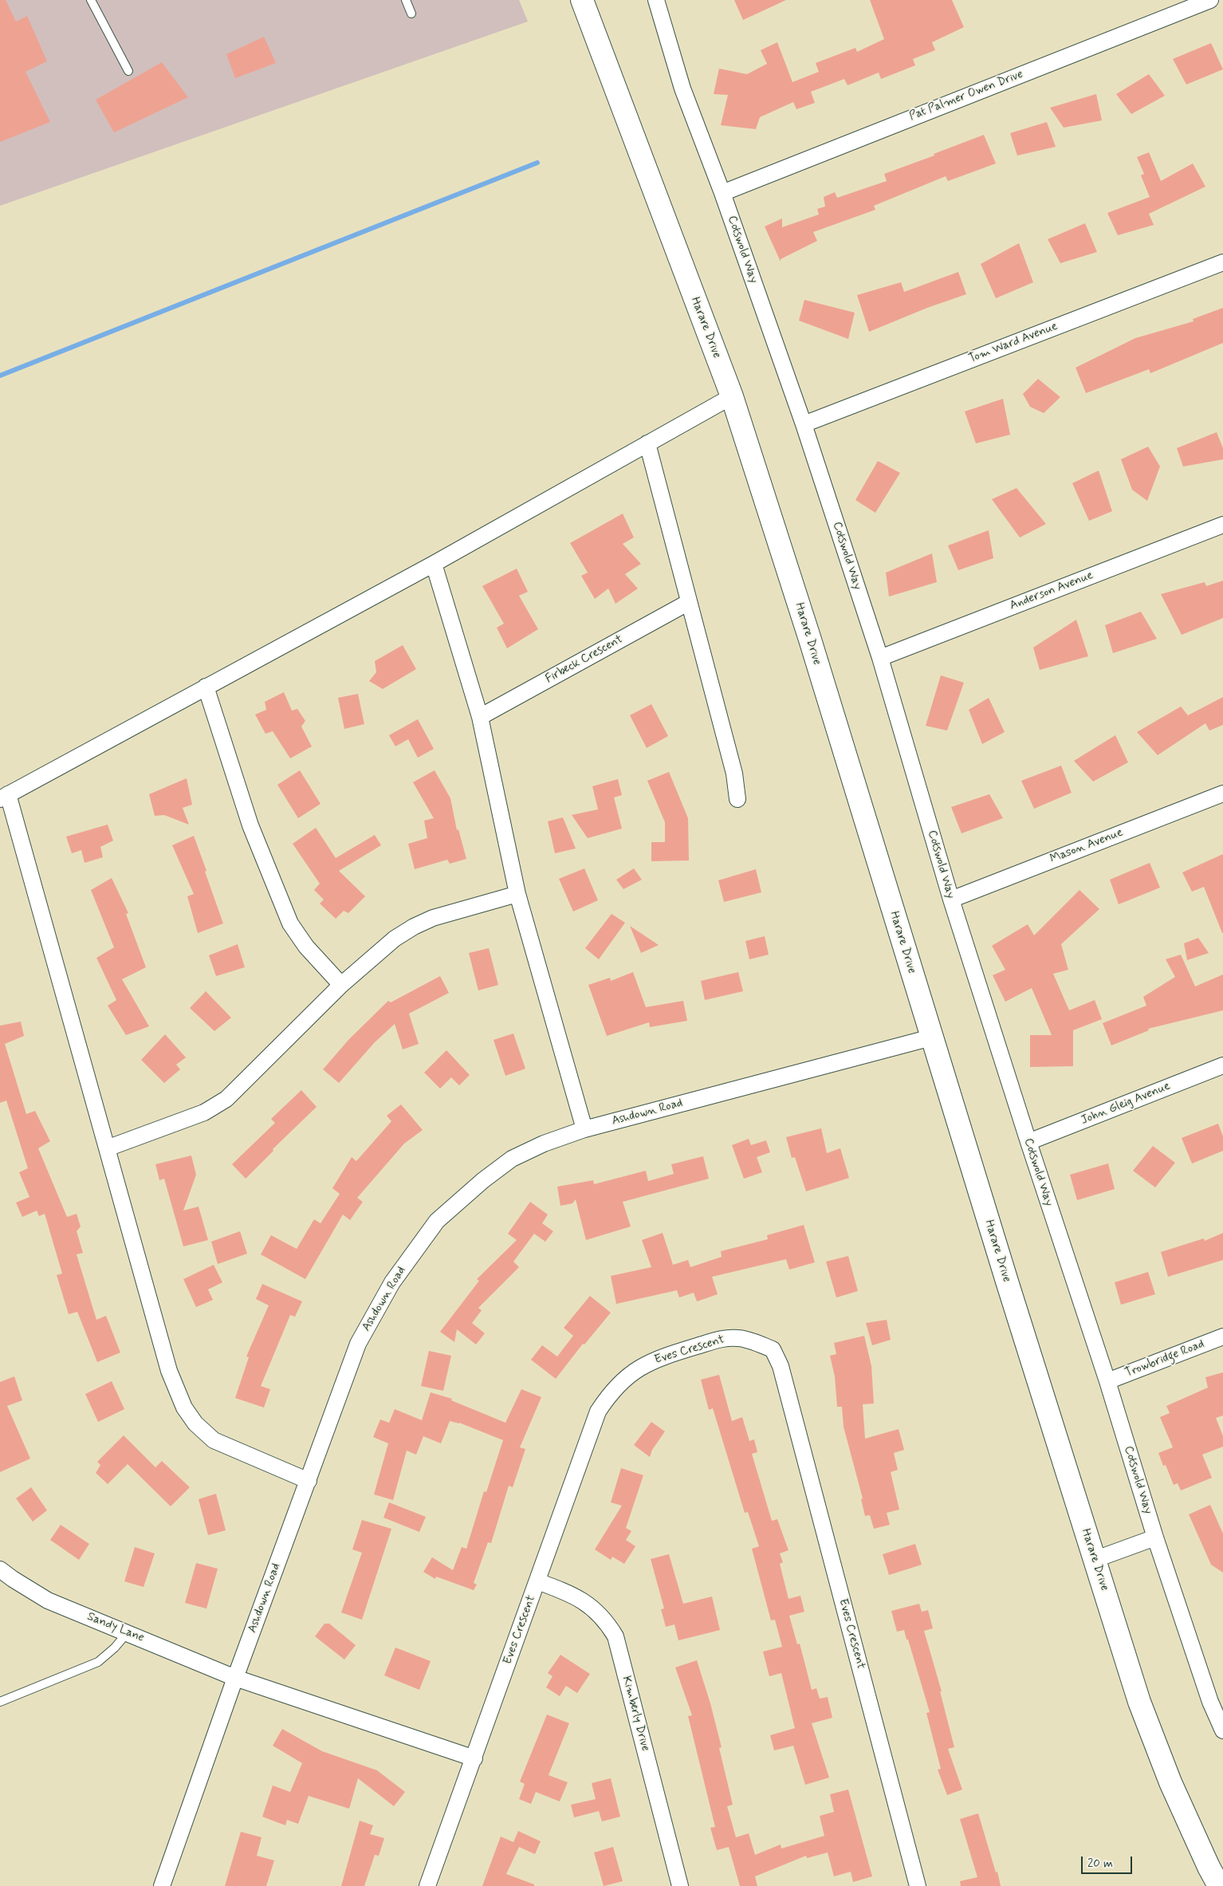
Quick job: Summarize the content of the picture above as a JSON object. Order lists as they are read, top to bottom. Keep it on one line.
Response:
{"streets":{"main road":["Harare Drive"],"street":["Pat Palmer Owen Drive","Cotswold Way","Tom Ward Avenue","Anderson Avenue","Firbeck Crescent","Mason Avenue","John Gleig Avenue","Ashdown Road","Eves Crescent","Trowbridge Road","Sandy Lane","Kimberly Drive"]},"crossings":[["Pat Palmer Owen Drive","Cotswold Way"],["Cotswold Way","Tom Ward Avenue"],["Cotswold Way","Anderson Avenue"],["Cotswold Way","Mason Avenue"],["Cotswold Way","John Gleig Avenue"],["Cotswold Way","Trowbridge Road"],["Harare Drive","Ashdown Road"],["Ashdown Road","Sandy Lane"],["Eves Crescent","Sandy Lane"],["Eves Crescent","Kimberly Drive"]],"scale_bar":"20 m"}
